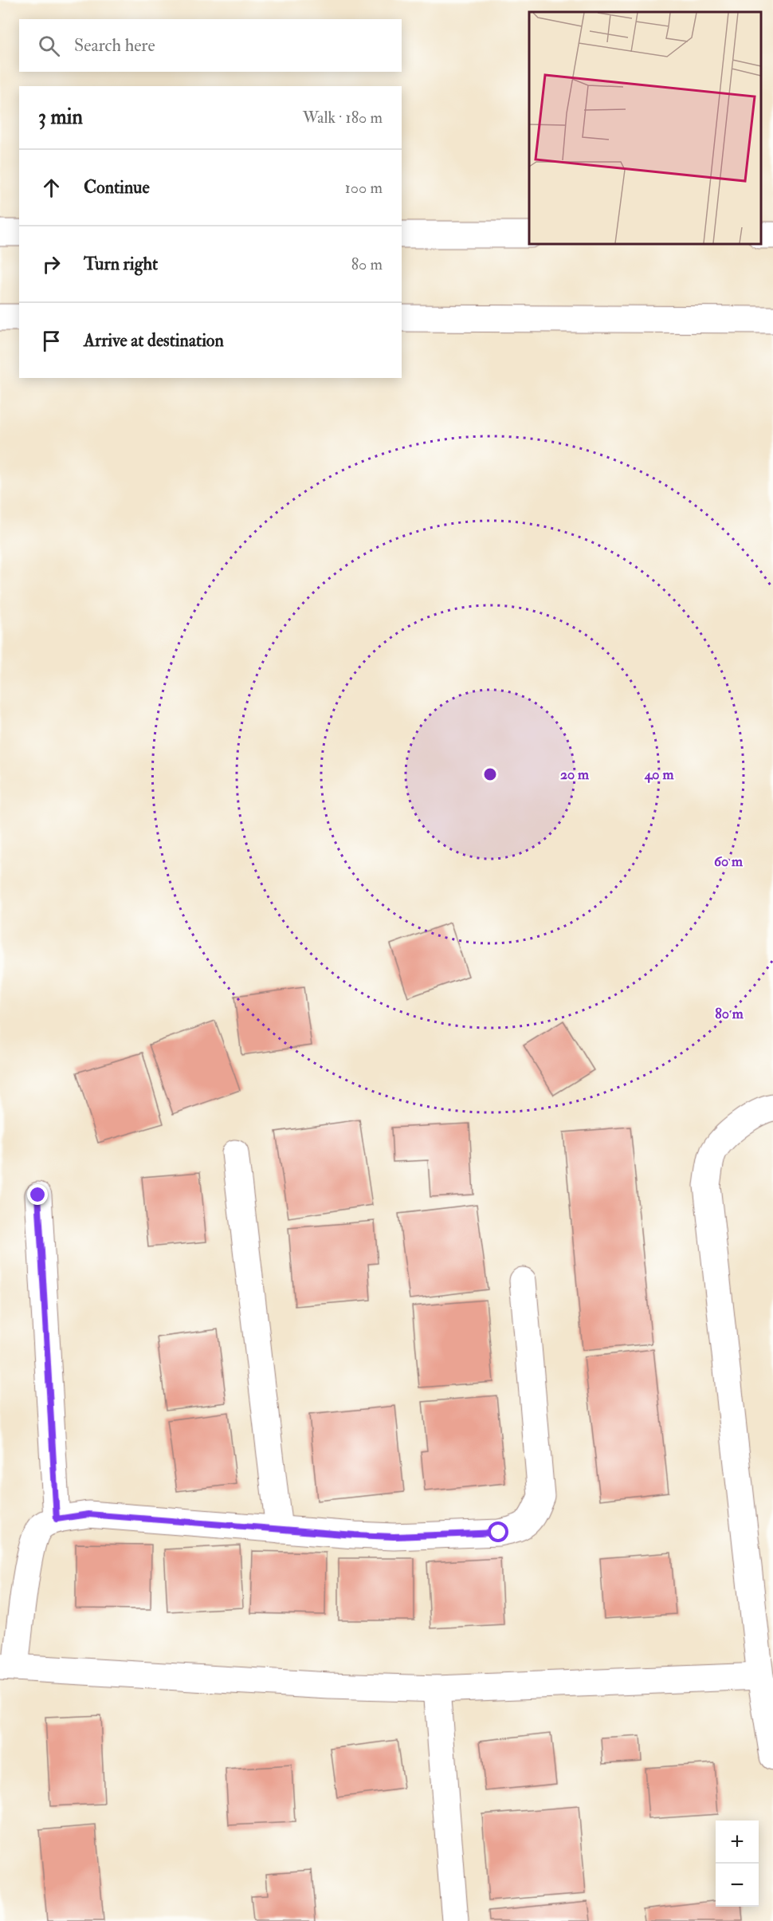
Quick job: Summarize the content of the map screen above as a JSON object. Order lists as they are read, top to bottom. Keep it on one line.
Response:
{"page":{"search":"Search here","heading":["3 min","Walk · 180 m"],"list":[["Continue","100 m"],["Turn right","80 m"],"Arrive at destination"],"map_buttons":["+","−"]},"rings":["20 m","40 m","60 m","80 m"]}
